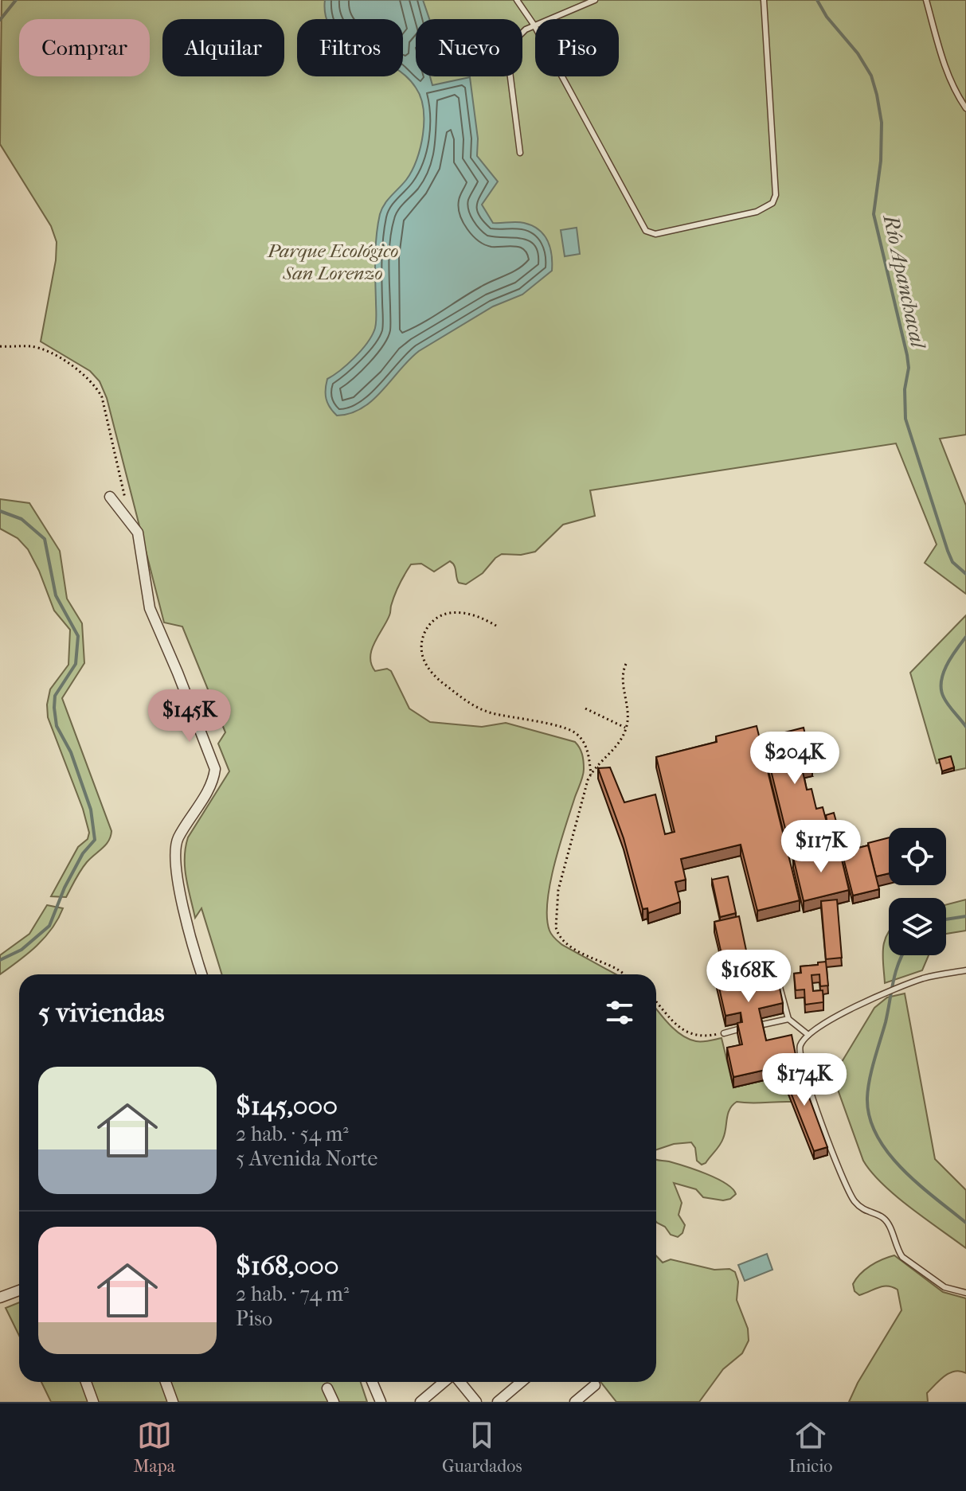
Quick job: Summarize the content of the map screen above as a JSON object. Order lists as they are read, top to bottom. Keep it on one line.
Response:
{"water":["Río Apanchacal"],"parks":["Parque Ecológico San Lorenzo"],"page":{"chip":["Comprar","Alquilar","Filtros","Nuevo","Piso"],"price":["$145K","$204K","$117K","$168K","$174K"],"heading":"5 viviendas","list":[{"name":"$145,000","note":"2 hab. · 54 m² · 5 Avenida Norte"},{"name":"$168,000","note":"2 hab. · 74 m² · Piso"}],"tabs":["Mapa","Guardados","Inicio"]}}
